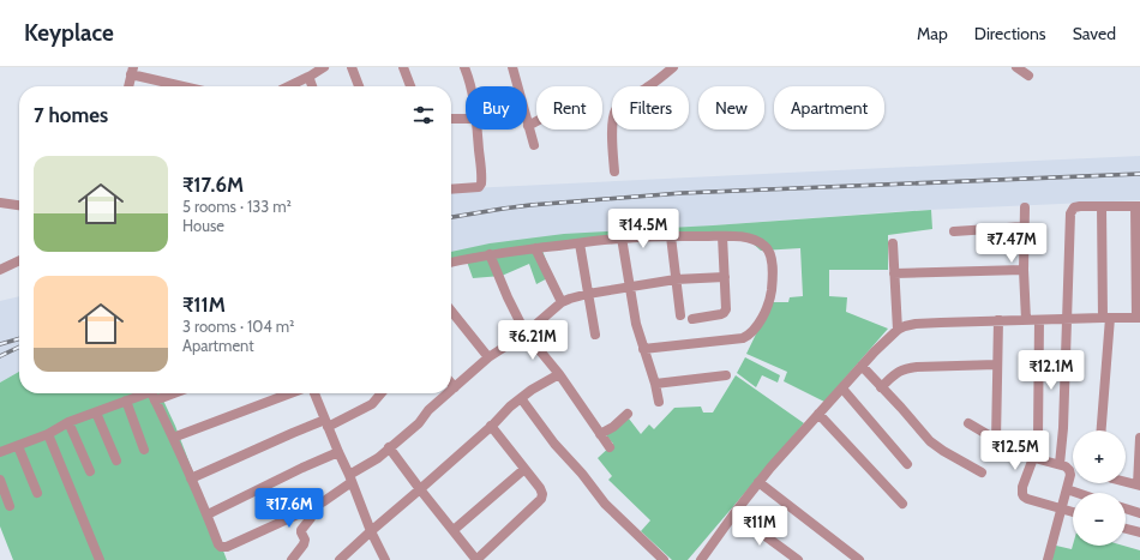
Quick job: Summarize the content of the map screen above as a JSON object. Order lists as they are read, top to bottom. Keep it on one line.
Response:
{"page":{"header":"Keyplace","nav":["Map","Directions","Saved"],"chip":["Buy","Rent","Filters","New","Apartment"],"heading":"7 homes","list":[{"name":"₹17.6M","note":"5 rooms · 133 m² · House"},{"name":"₹11M","note":"3 rooms · 104 m² · Apartment"}],"price":["₹14.5M","₹7.47M","₹6.21M","₹12.1M","₹12.5M","₹17.6M","₹11M"],"map_buttons":["+","−"]}}
